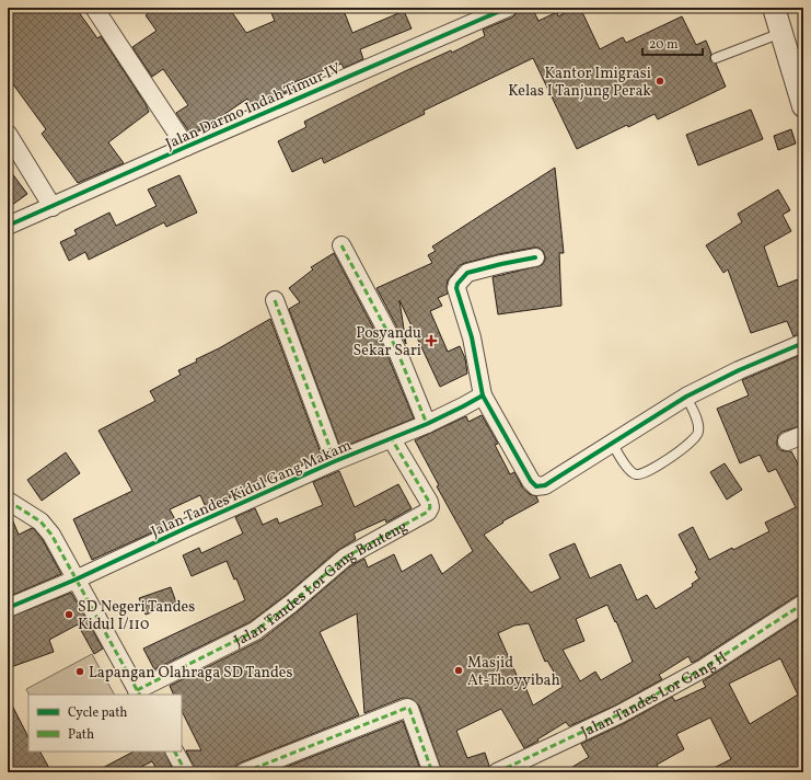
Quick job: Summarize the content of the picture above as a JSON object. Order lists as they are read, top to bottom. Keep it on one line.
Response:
{"streets":{"street":["Jalan Darmo Indah Timur IV","Jalan Tandes Kidul Gang Makam","Jalan Tandes Lor Gang Banteng","Jalan Tandes Lor Gang II"]},"crossings":[["Jalan Tandes Kidul Gang Makam","Jalan Tandes Lor Gang Banteng"]],"places":{"other":["Kantor Imigrasi Kelas I Tanjung Perak","SD Negeri Tandes Kidul I/110","Masjid At-Thoyyibah","Lapangan Olahraga SD Tandes"],"health":["Posyandu Sekar Sari"]},"legend":["Cycle path","Path"],"scale_bar":"20 m"}
